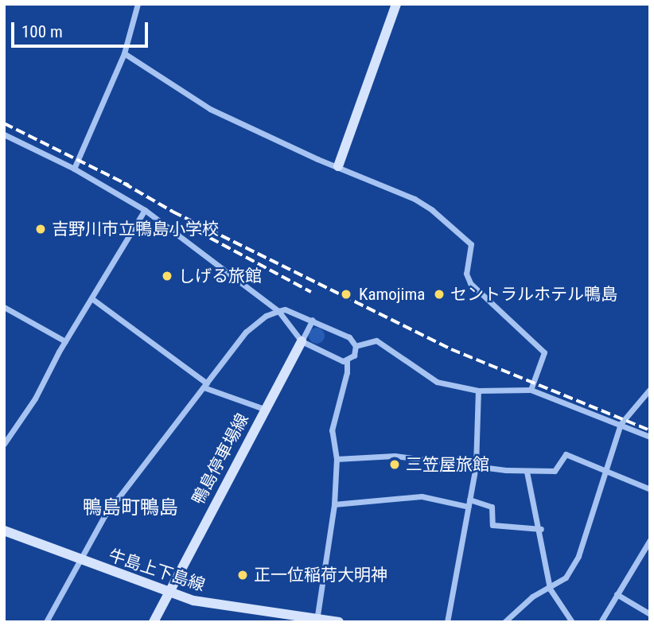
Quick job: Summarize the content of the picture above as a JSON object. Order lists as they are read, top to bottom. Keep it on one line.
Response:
{"streets":{"main road":["鴨島停車場線","牛島上下島線"]},"crossings":[["鴨島停車場線","牛島上下島線"]],"districts":["鴨島町鴨島"],"places":["吉野川市立鴨島小学校","しげる旅館","Kamojima","セントラルホテル鴨島","三笠屋旅館","正一位稲荷大明神"],"scale_bar":"100 m"}
